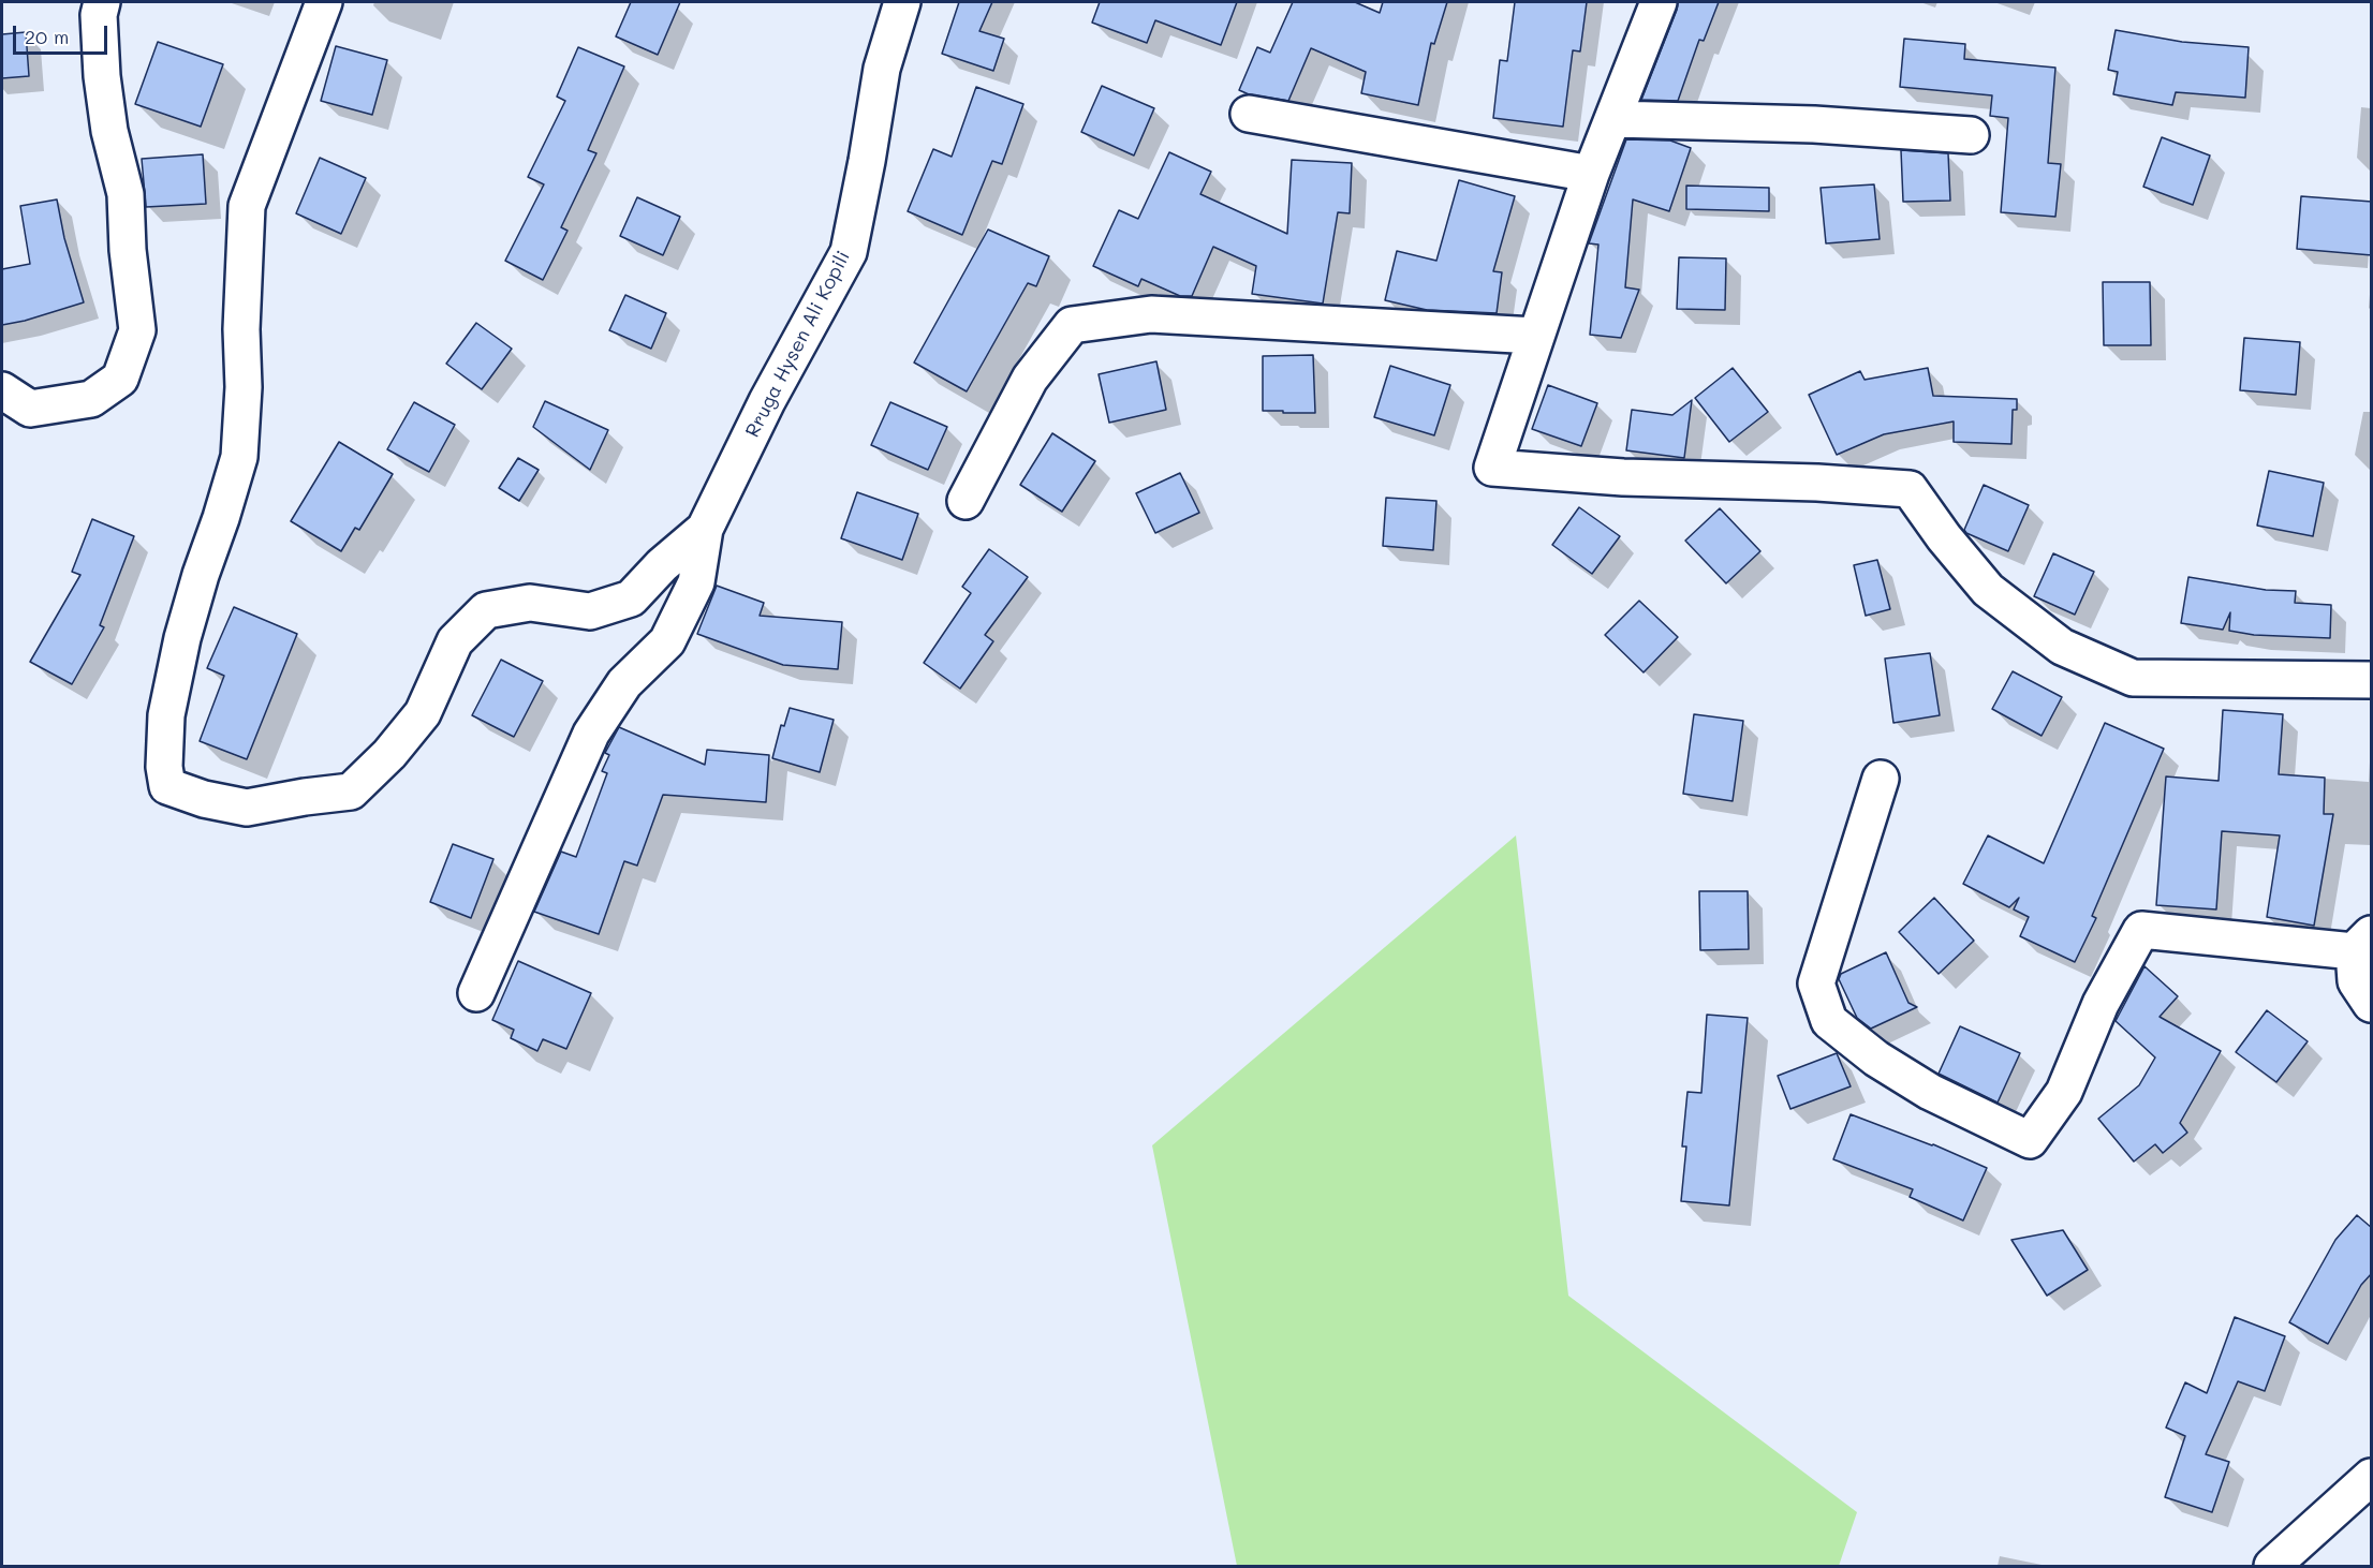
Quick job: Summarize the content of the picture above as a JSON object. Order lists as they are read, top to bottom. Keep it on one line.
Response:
{"streets":{"street":["Rruga Hysen Ali Kopili"]},"scale_bar":"20 m"}
